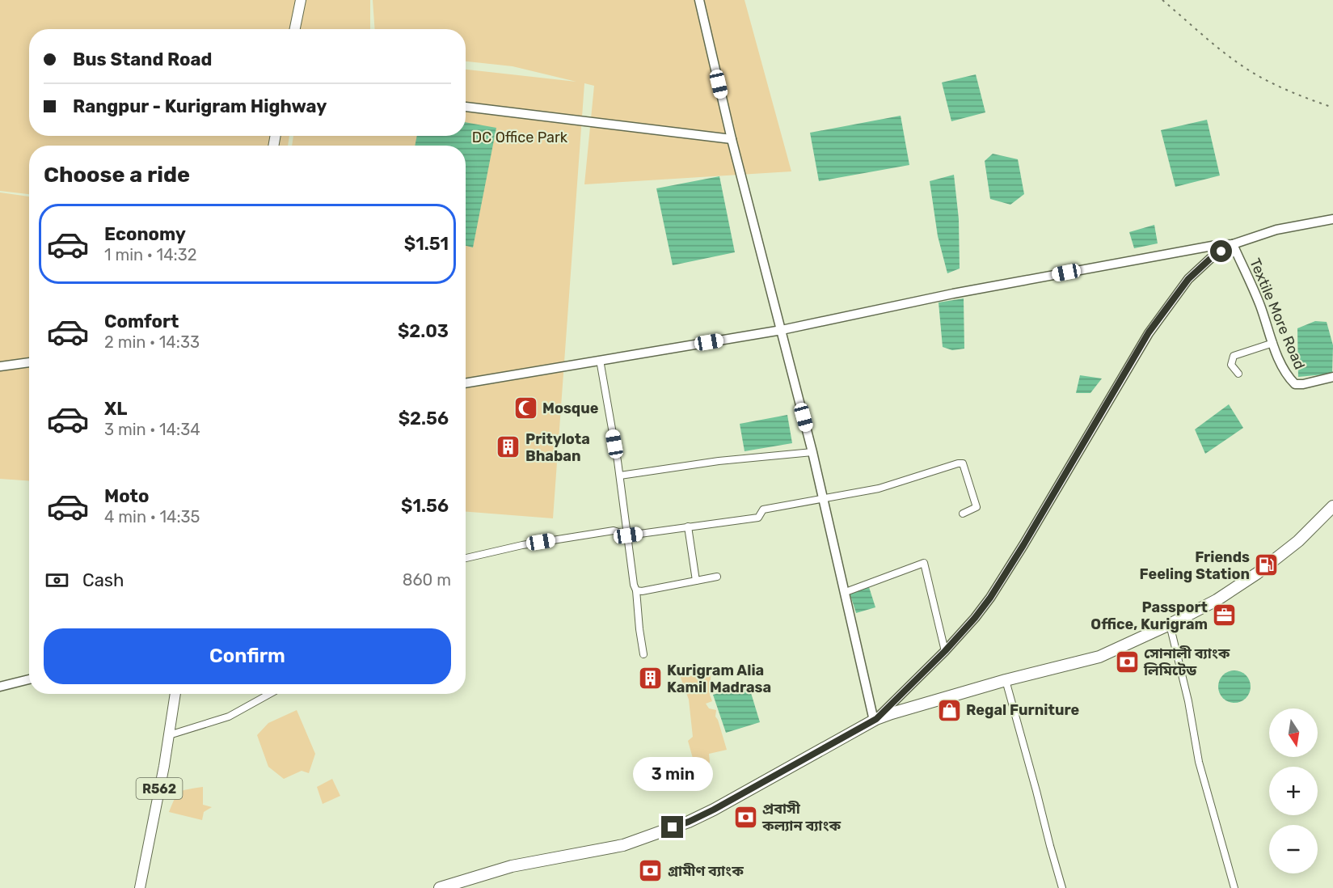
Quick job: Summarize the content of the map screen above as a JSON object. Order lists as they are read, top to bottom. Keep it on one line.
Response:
{"streets":{"main road":["R562"],"street":["Textile More Road"]},"parks":["DC Office Park"],"places":{"mosque":["Mosque"],"building":["Pritylota Bhaban","Kurigram Alia Kamil Madrasa"],"fuel station":["Friends Feeling Station"],"office":["Passport Office, Kurigram"],"bank":["সোনালী ব্যাংক লিমিটেড","প্রবাসী কল্যান ব্যাংক","গ্রামীণ ব্যাংক"],"shop":["Regal Furniture"]},"north":"bottom","page":{"banner":["Bus Stand Road","Rangpur - Kurigram Highway"],"heading":"Choose a ride","list":[{"name":"Economy","note":"1 min · 14:32","value":"$1.51"},{"name":"Comfort","note":"2 min · 14:33","value":"$2.03"},{"name":"XL","note":"3 min · 14:34","value":"$2.56"},{"name":"Moto","note":"4 min · 14:35","value":"$1.56"}],"pay":["Cash","860 m"],"buttons":"Confirm","map_buttons":["+","−"],"bubble":"3 min"}}
